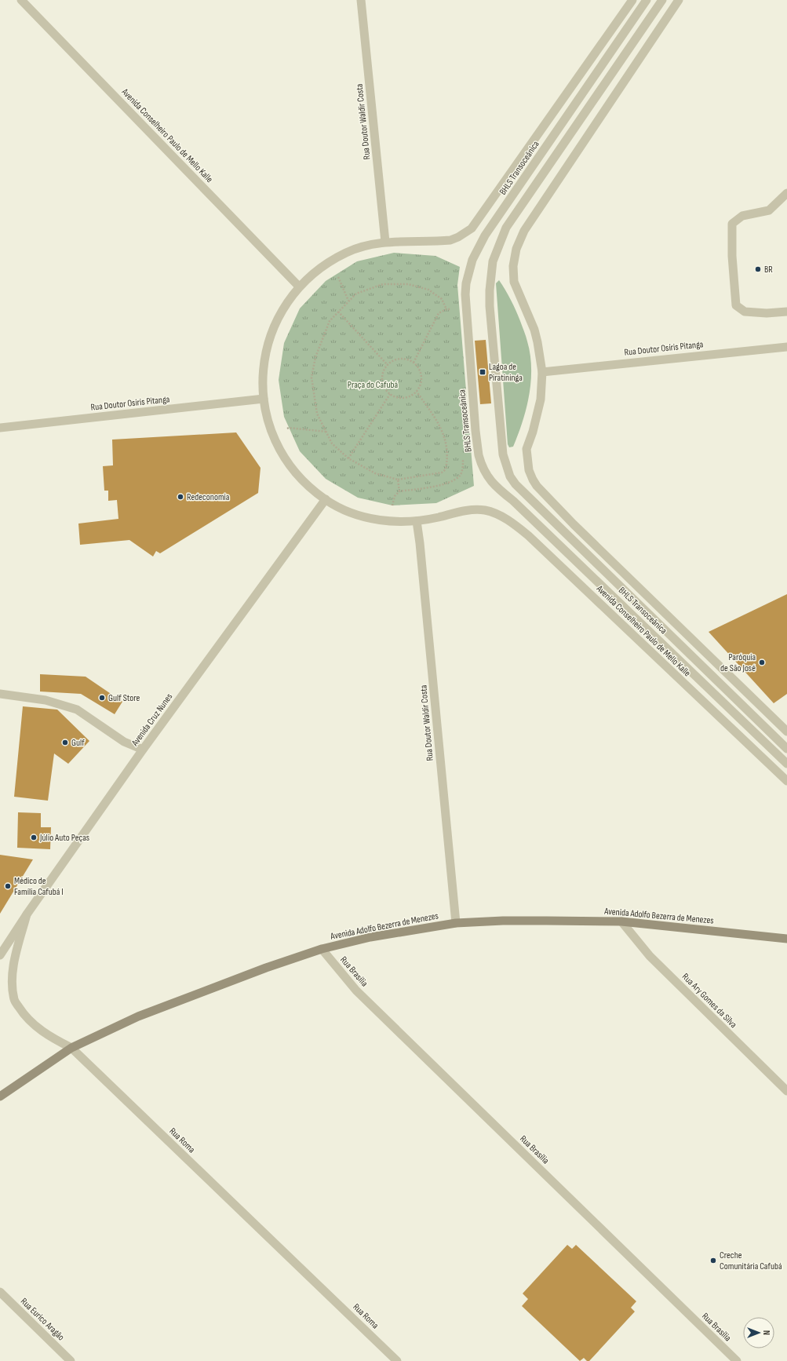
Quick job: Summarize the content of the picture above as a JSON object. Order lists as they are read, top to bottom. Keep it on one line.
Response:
{"streets":{"main road":["Avenida Adolfo Bezerra de Menezes"],"street":["Rua Doutor Waldir Costa","Avenida Conselheiro Paulo de Mello Kalle","BHLS Transoceânica","Rua Doutor Osíris Pitanga","Rua Doutor Osiris Pitanga","Avenida Cruz Nunes","Rua Brasília","Rua Ary Gomes da Silva","Rua Roma","Rua Eurico Aragão"]},"crossings":[["Rua Doutor Waldir Costa","Avenida Conselheiro Paulo de Mello Kalle"],["Rua Doutor Waldir Costa","Avenida Adolfo Bezerra de Menezes"],["Avenida Conselheiro Paulo de Mello Kalle","Rua Doutor Osiris Pitanga"],["Avenida Conselheiro Paulo de Mello Kalle","Avenida Cruz Nunes"],["Avenida Cruz Nunes","Rua Roma"],["Avenida Adolfo Bezerra de Menezes","Rua Brasília"],["Avenida Adolfo Bezerra de Menezes","Rua Ary Gomes da Silva"],["Avenida Adolfo Bezerra de Menezes","Rua Roma"]],"parks":["Praça do Cafubá"],"places":{"other":["BR","Redeconomia","Paróquia de São José","Gulf Store","Gulf","Júlio Auto Peças","Médico de Família Cafubá I","Creche Comunitária Cafubá"],"transit":["Lagoa de Piratininga"]},"north":"right"}
